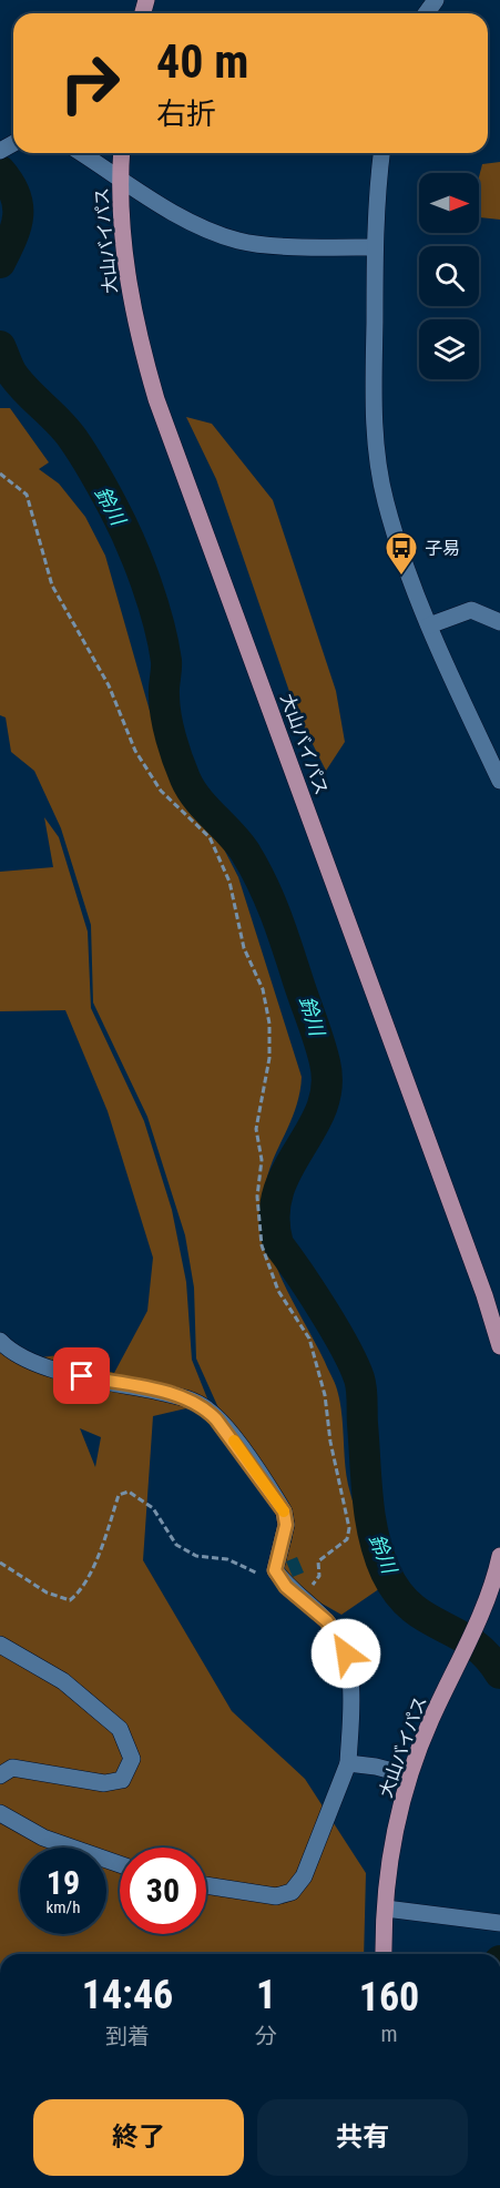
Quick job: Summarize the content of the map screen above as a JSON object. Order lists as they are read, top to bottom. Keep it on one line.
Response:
{"streets":{"main road":["大山バイパス"]},"water":["鈴川"],"places":{"bus stop":["子易"]},"north":"right","page":{"turn":["40 m","右折"],"speed":"19 km/h","limit":"30","eta":["14:46","到着","1","分","160","m"],"buttons":["終了","共有"]}}
